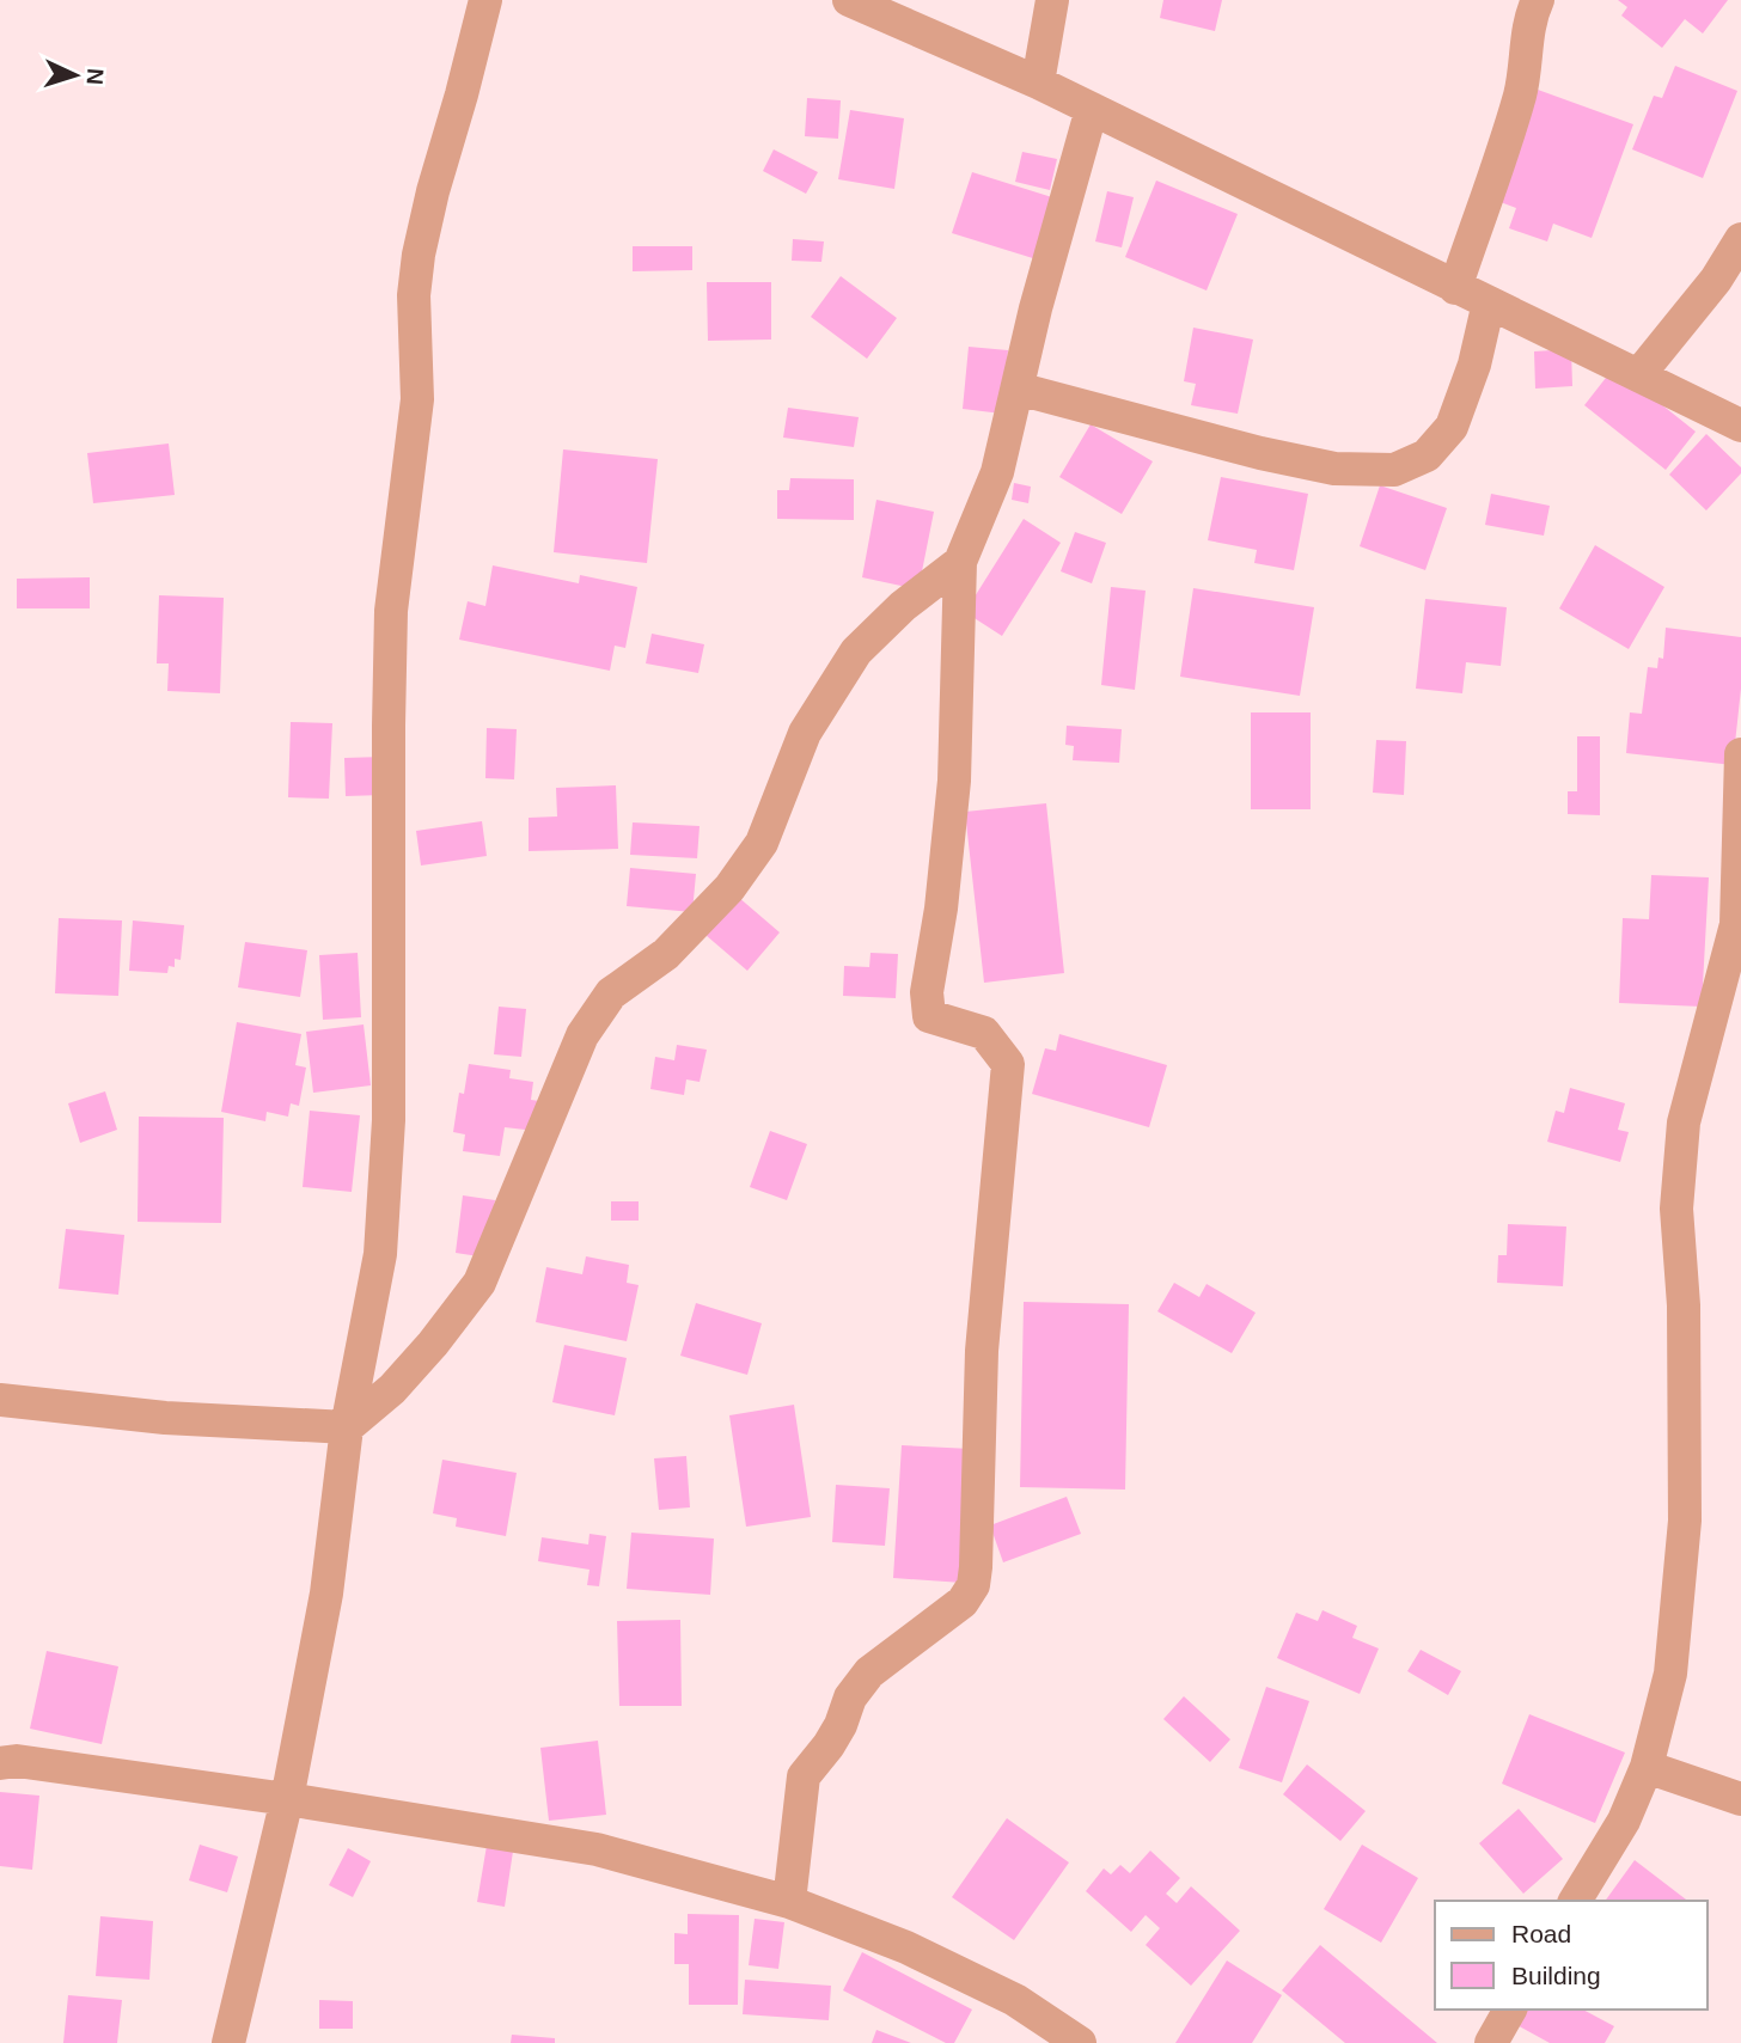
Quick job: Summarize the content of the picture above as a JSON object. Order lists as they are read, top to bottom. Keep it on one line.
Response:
{"legend":["Road","Building"],"north":"right"}
